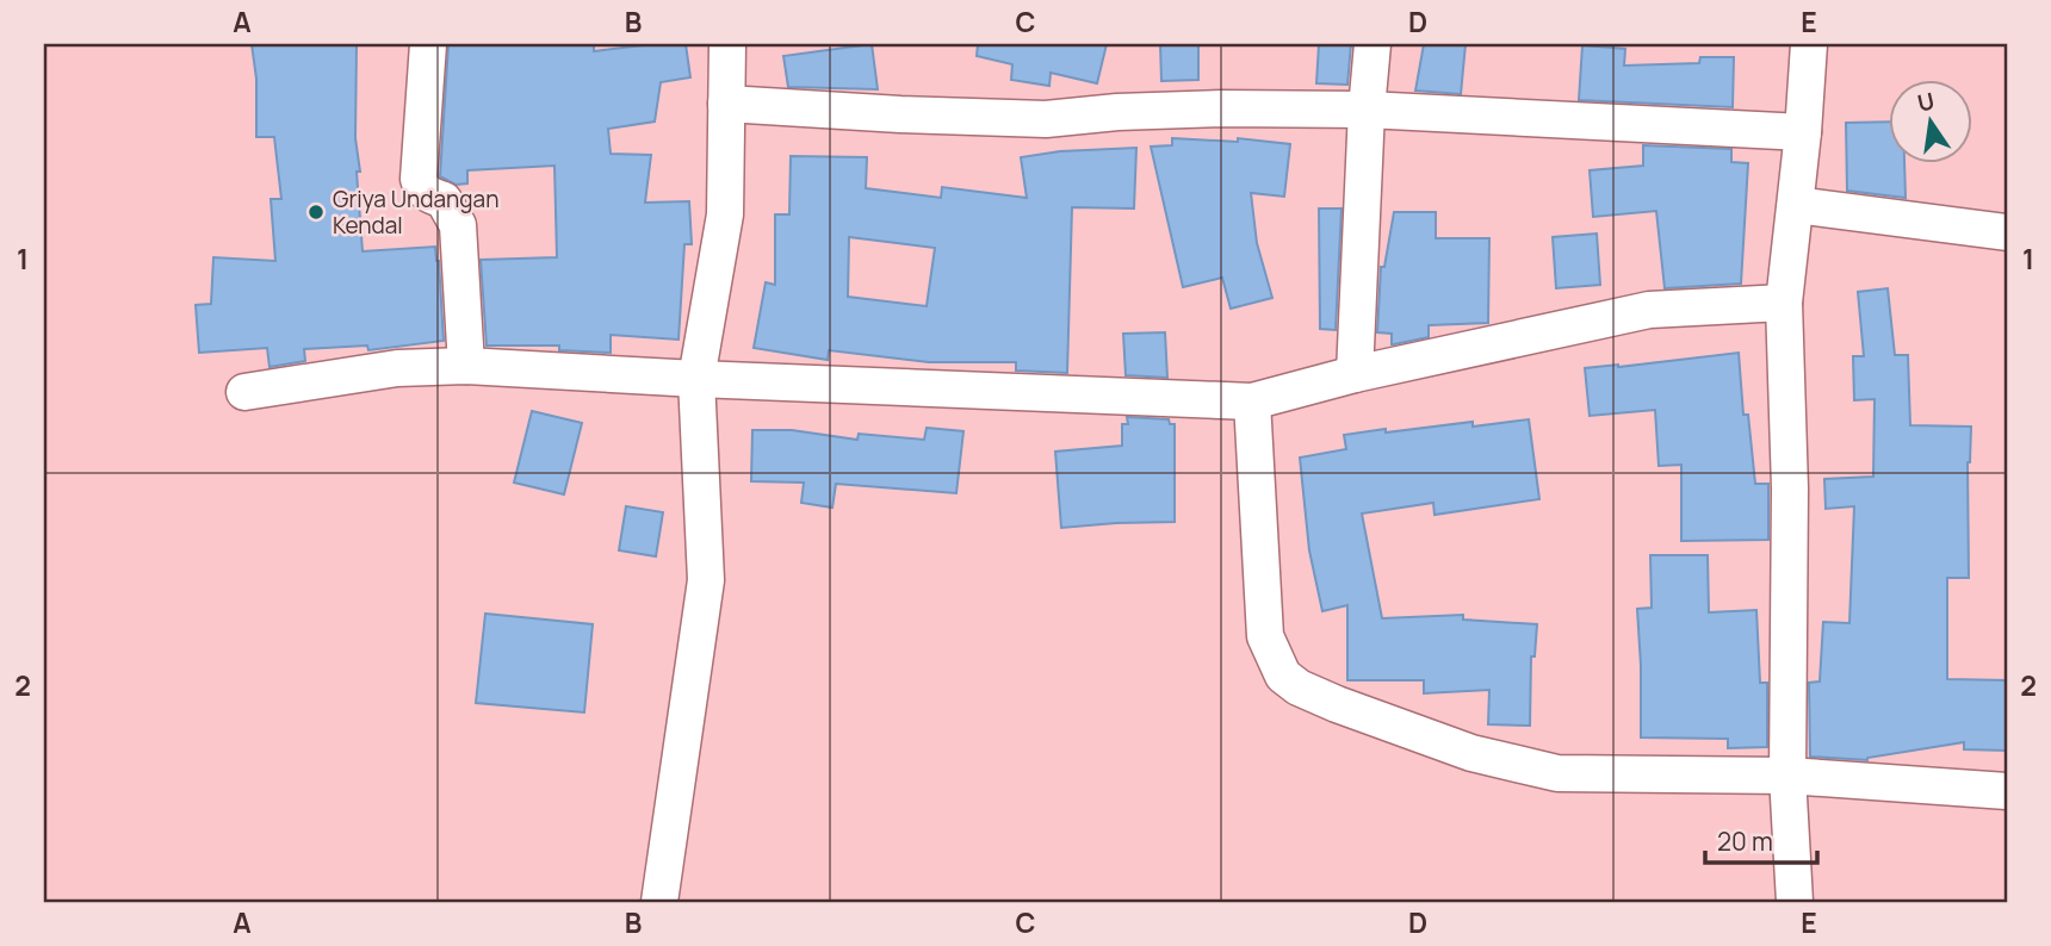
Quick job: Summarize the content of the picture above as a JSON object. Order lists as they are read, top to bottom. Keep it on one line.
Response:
{"places":["Griya Undangan Kendal"],"scale_bar":"20 m","north":"top","grid":{"columns":["A","B","C","D","E"],"rows":["1","2"]}}
